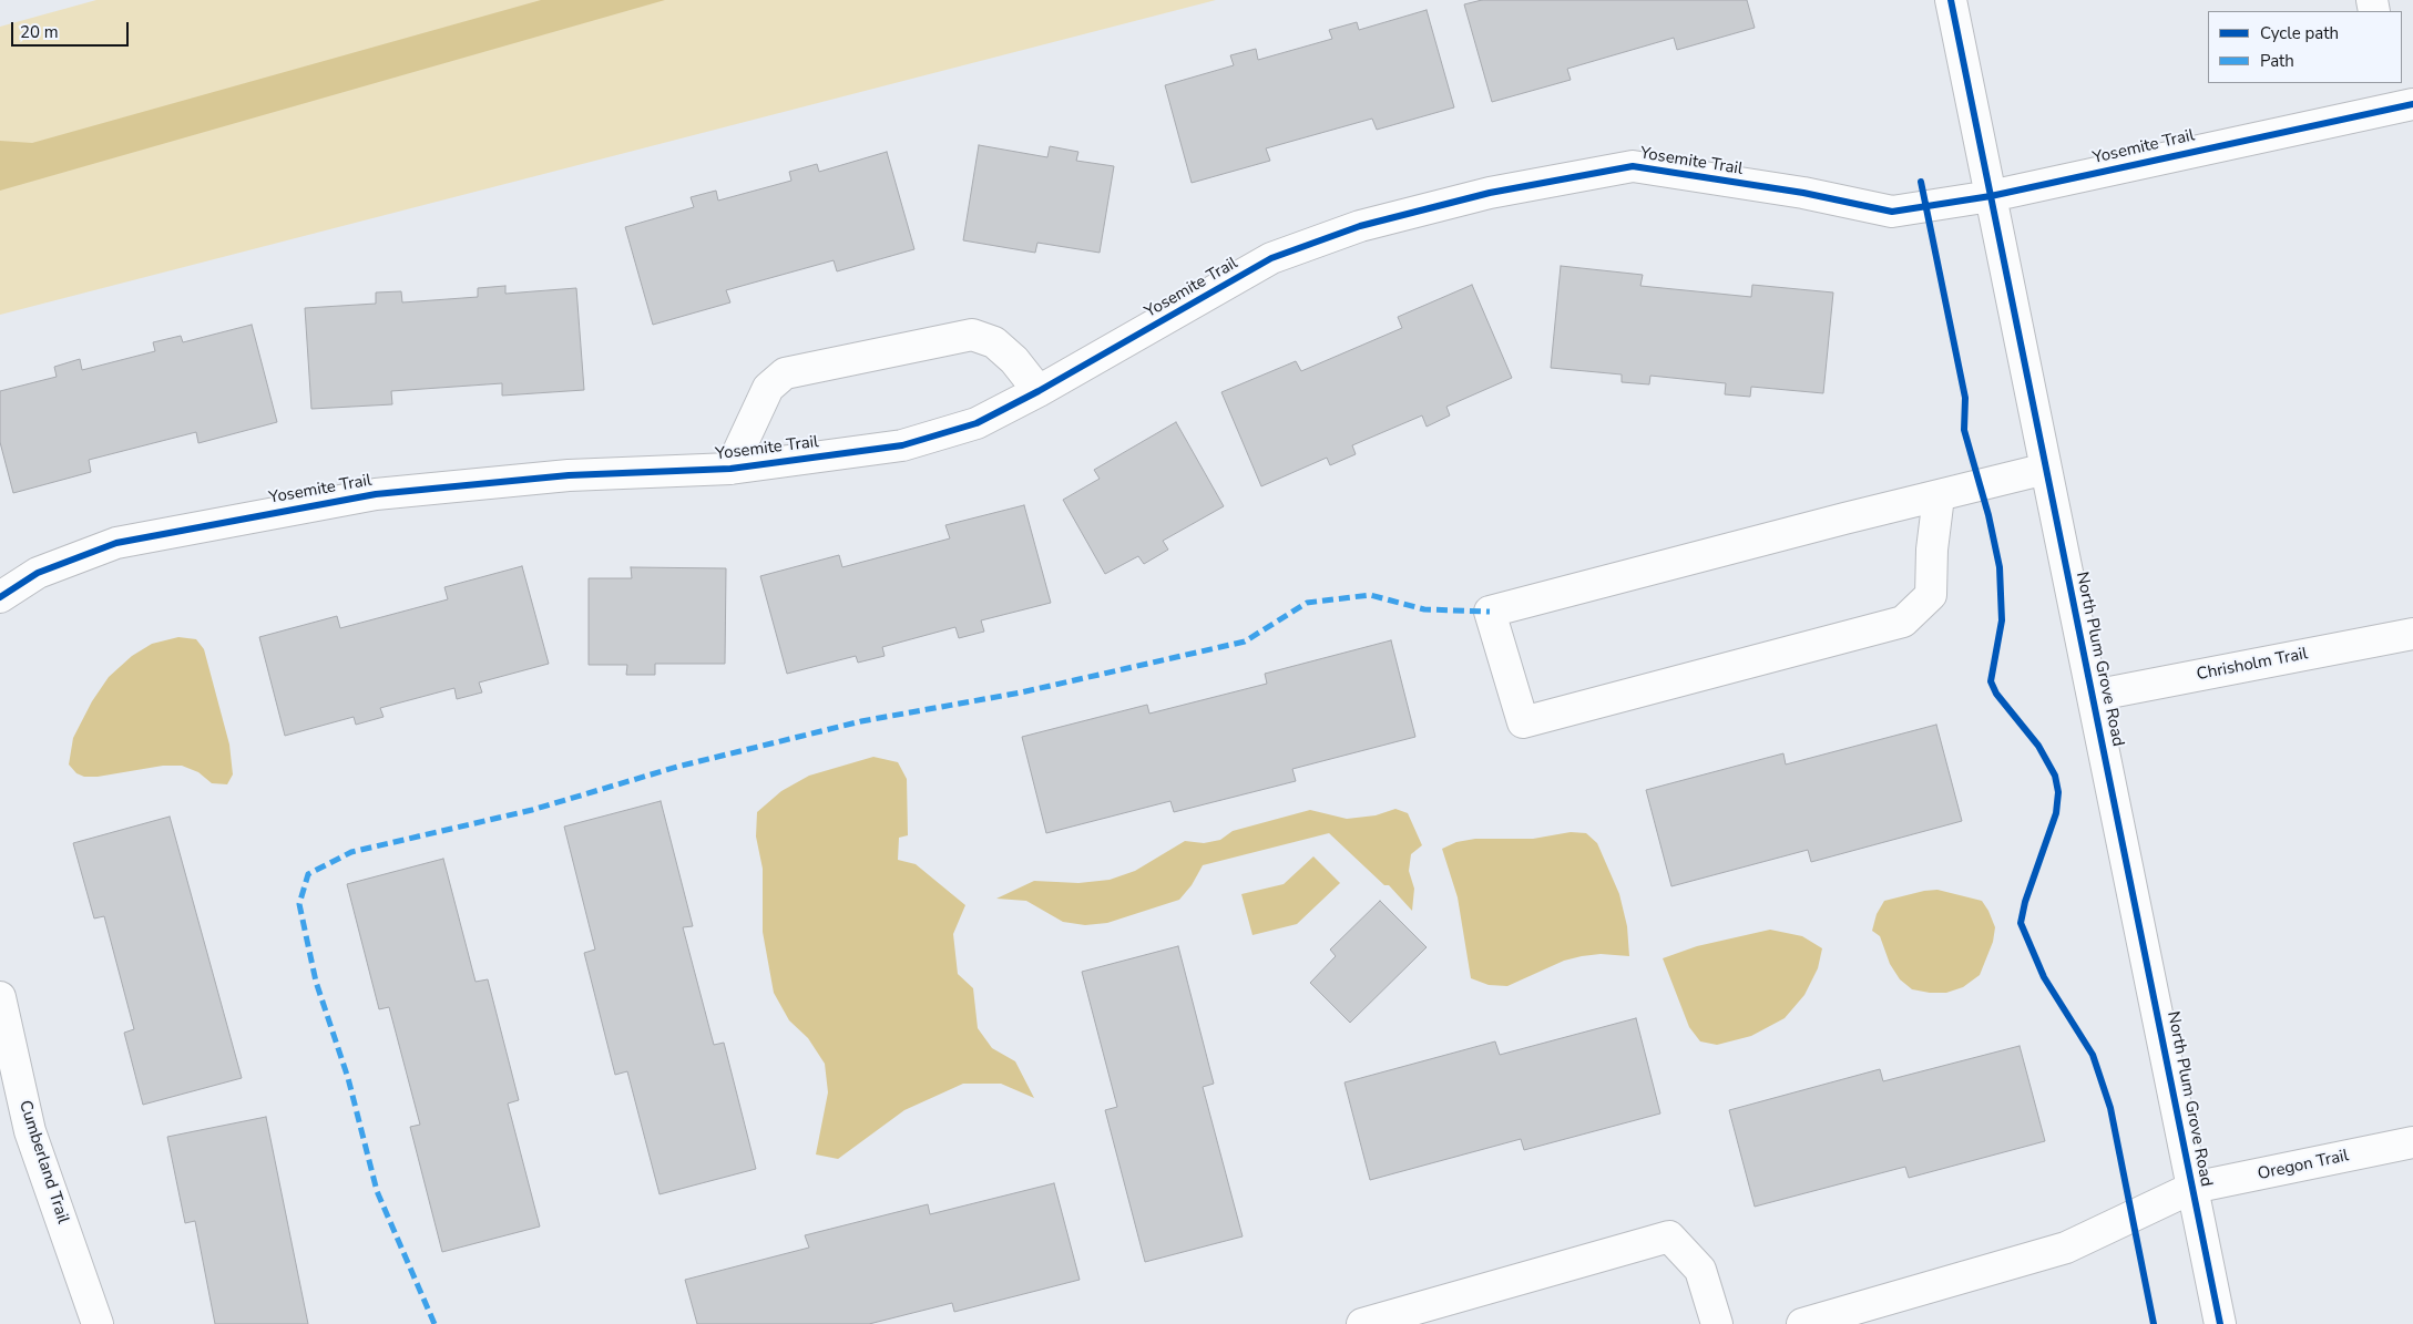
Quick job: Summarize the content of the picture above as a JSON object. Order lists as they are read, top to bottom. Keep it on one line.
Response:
{"streets":{"street":["Yosemite Trail","North Plum Grove Road","Chrisholm Trail","Cumberland Trail","Oregon Trail"]},"crossings":[["Yosemite Trail","North Plum Grove Road"],["North Plum Grove Road","Chrisholm Trail"],["North Plum Grove Road","Oregon Trail"]],"legend":["Cycle path","Path"],"scale_bar":"20 m"}
